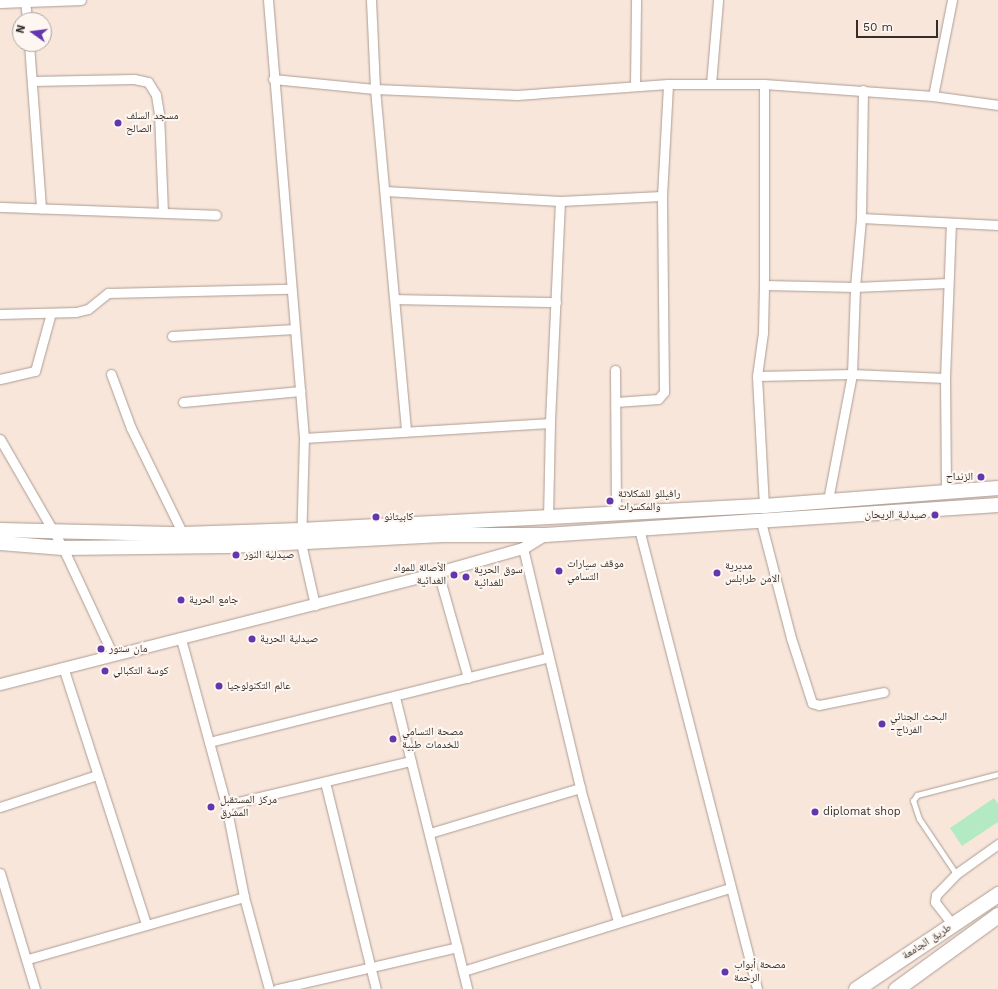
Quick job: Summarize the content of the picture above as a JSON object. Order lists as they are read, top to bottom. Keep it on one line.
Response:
{"streets":{"highway":["طريق الجامعة"]},"places":["مسجد السلف الصالح","الزنداح","رافيللو للشكلاتة والمكسرات","صيدلية الريحان","كابيتانو","صيدلية النور","موقف سيارات التسامي","مديرية الامن طرابلس","الأصالة للمواد الغدائية","سوق الحرية للغدائية","جامع الحرية","صيدلية الحرية","مان ستور","كوسة التكبالي","عالم التكنولوجيا","البحث الجنائي -الفرناج","مصحة التسامي للخدمات طبية","مركز المستقبل المشرق","diplomat shop","مصحة أبواب الرحمة"],"scale_bar":"50 m","north":"left"}
